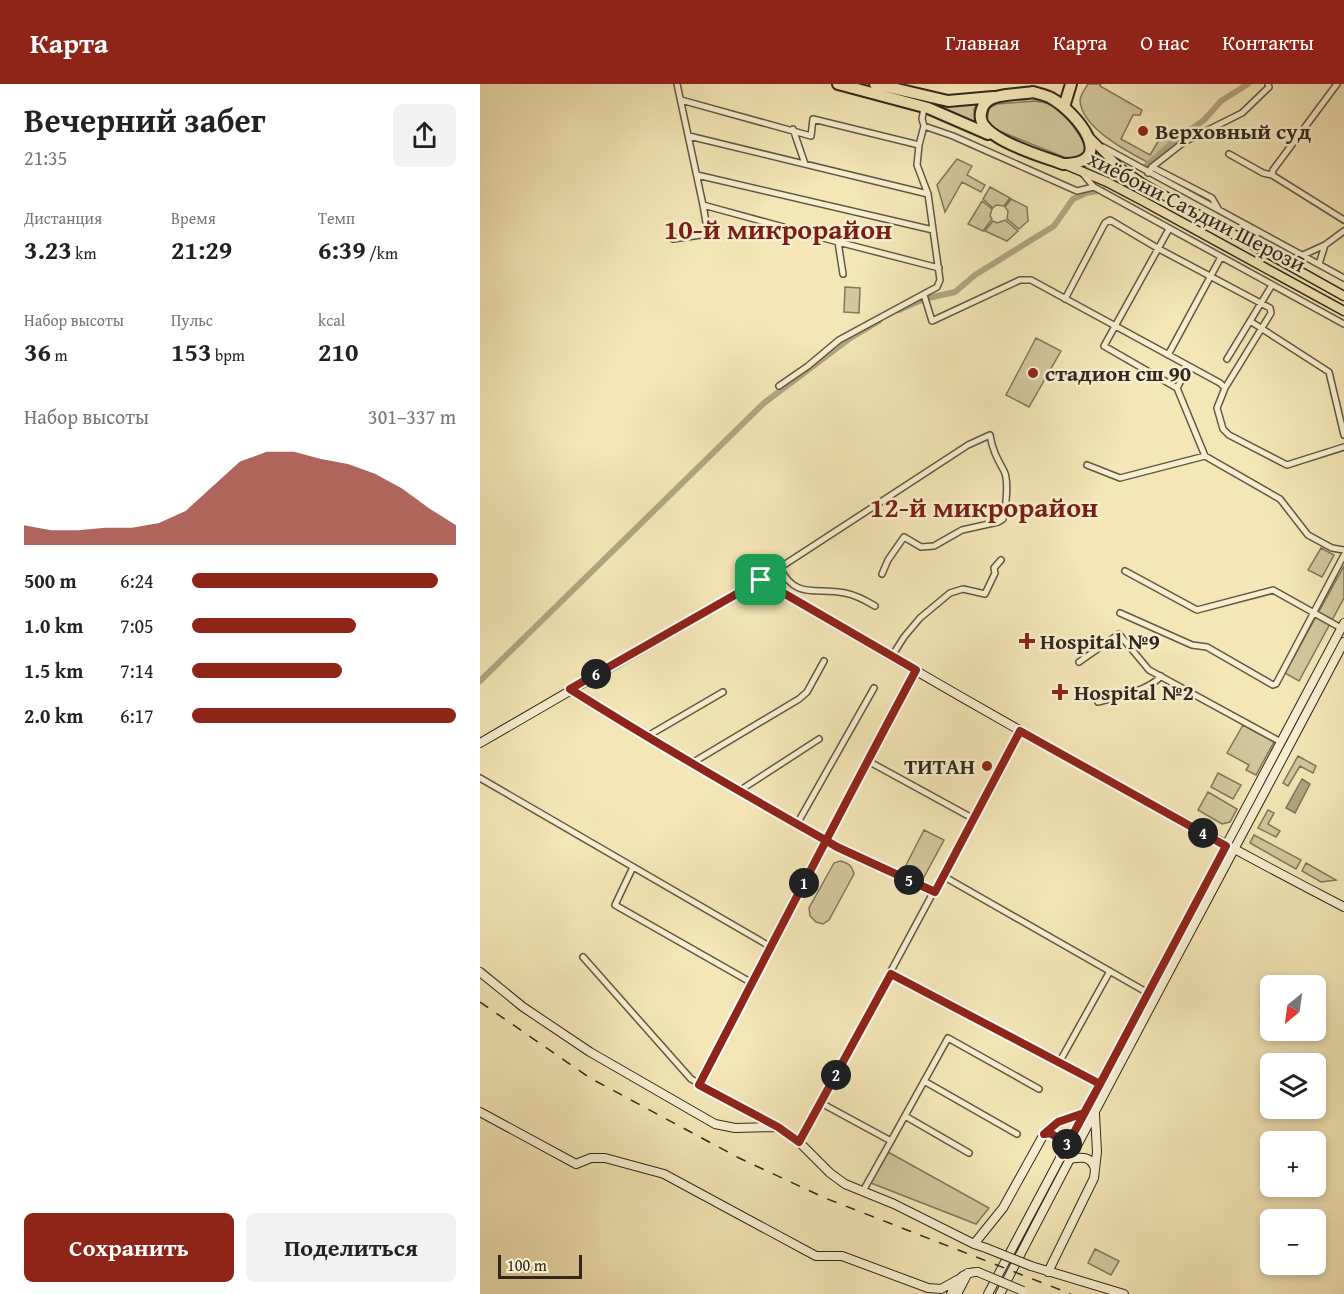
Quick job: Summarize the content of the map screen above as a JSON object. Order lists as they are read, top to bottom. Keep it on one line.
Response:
{"streets":{"highway":["хиёбони Саъдии Шерозӣ"]},"districts":["10-й микрорайон","12-й микрорайон"],"places":{"other":["Верховный суд","стадион сш 90","ТИТАН"],"health":["Hospital №9","Hospital №2"]},"scale_bar":"100 m","north":"bottom left","page":{"header":"Карта","nav":["Главная","Карта","О нас","Контакты"],"heading":["Вечерний забег","21:35"],"stats":[["Дистанция","3.23 km"],["Время","21:29"],["Темп","6:39 /km"],["Набор высоты","36 m"],["Пульс","153 bpm"],["kcal","210"]],"chart":["Набор высоты","301–337 m"],"list":[{"name":"500 m","note":"6:24"},{"name":"1.0 km","note":"7:05"},{"name":"1.5 km","note":"7:14"},{"name":"2.0 km","note":"6:17"}],"pins":["6","4","5","1","2","3"],"map_buttons":["+","−"],"buttons":["Сохранить","Поделиться"],"scale":"100 m"}}
